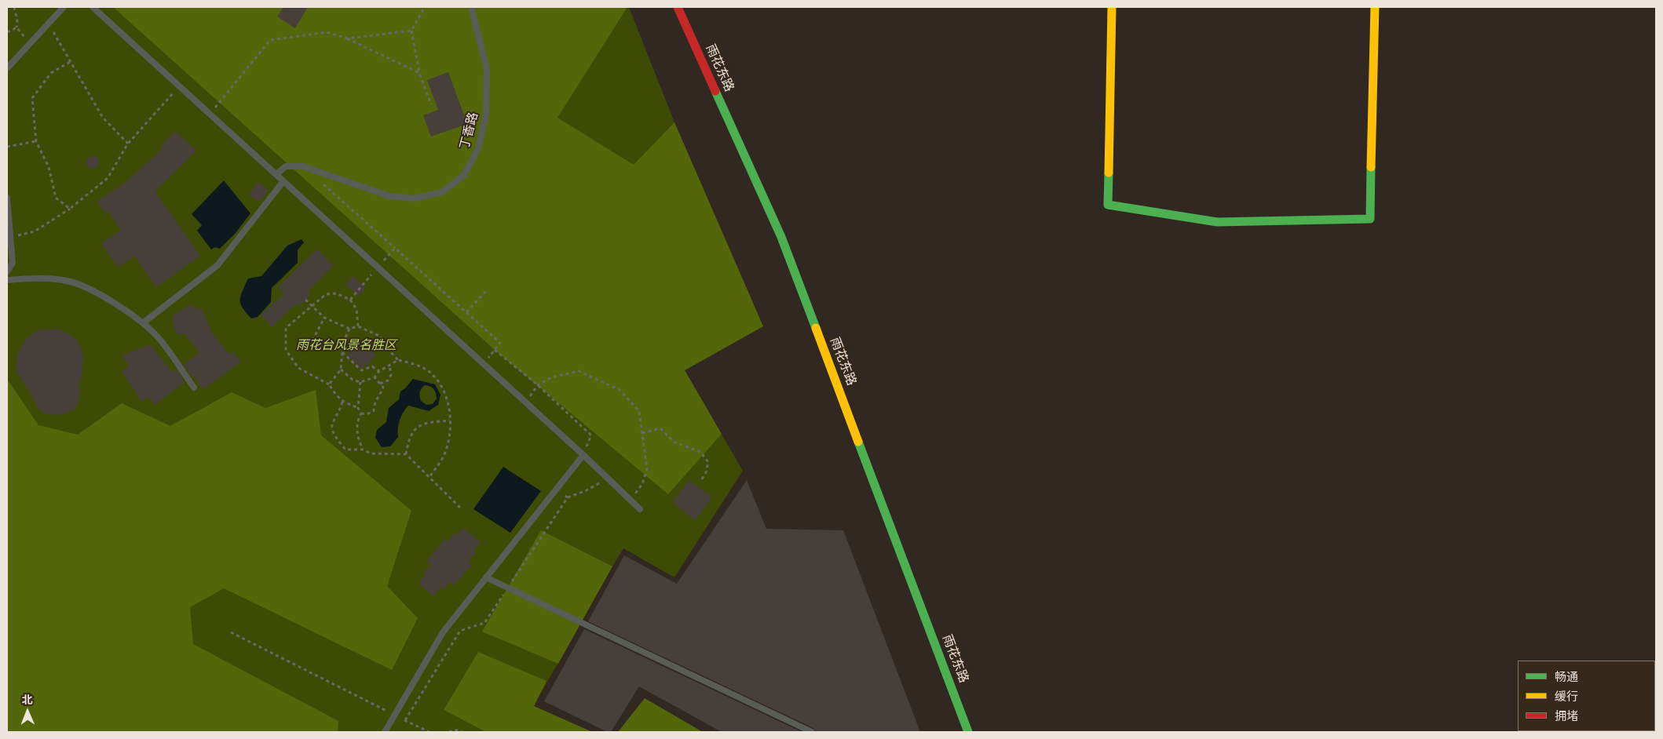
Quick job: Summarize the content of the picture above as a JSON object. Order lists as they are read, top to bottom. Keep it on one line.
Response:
{"streets":{"main road":["雨花东路"],"lane":["丁香路"]},"parks":["雨花台风景名胜区"],"legend":["畅通","缓行","拥堵"],"north":"top"}
